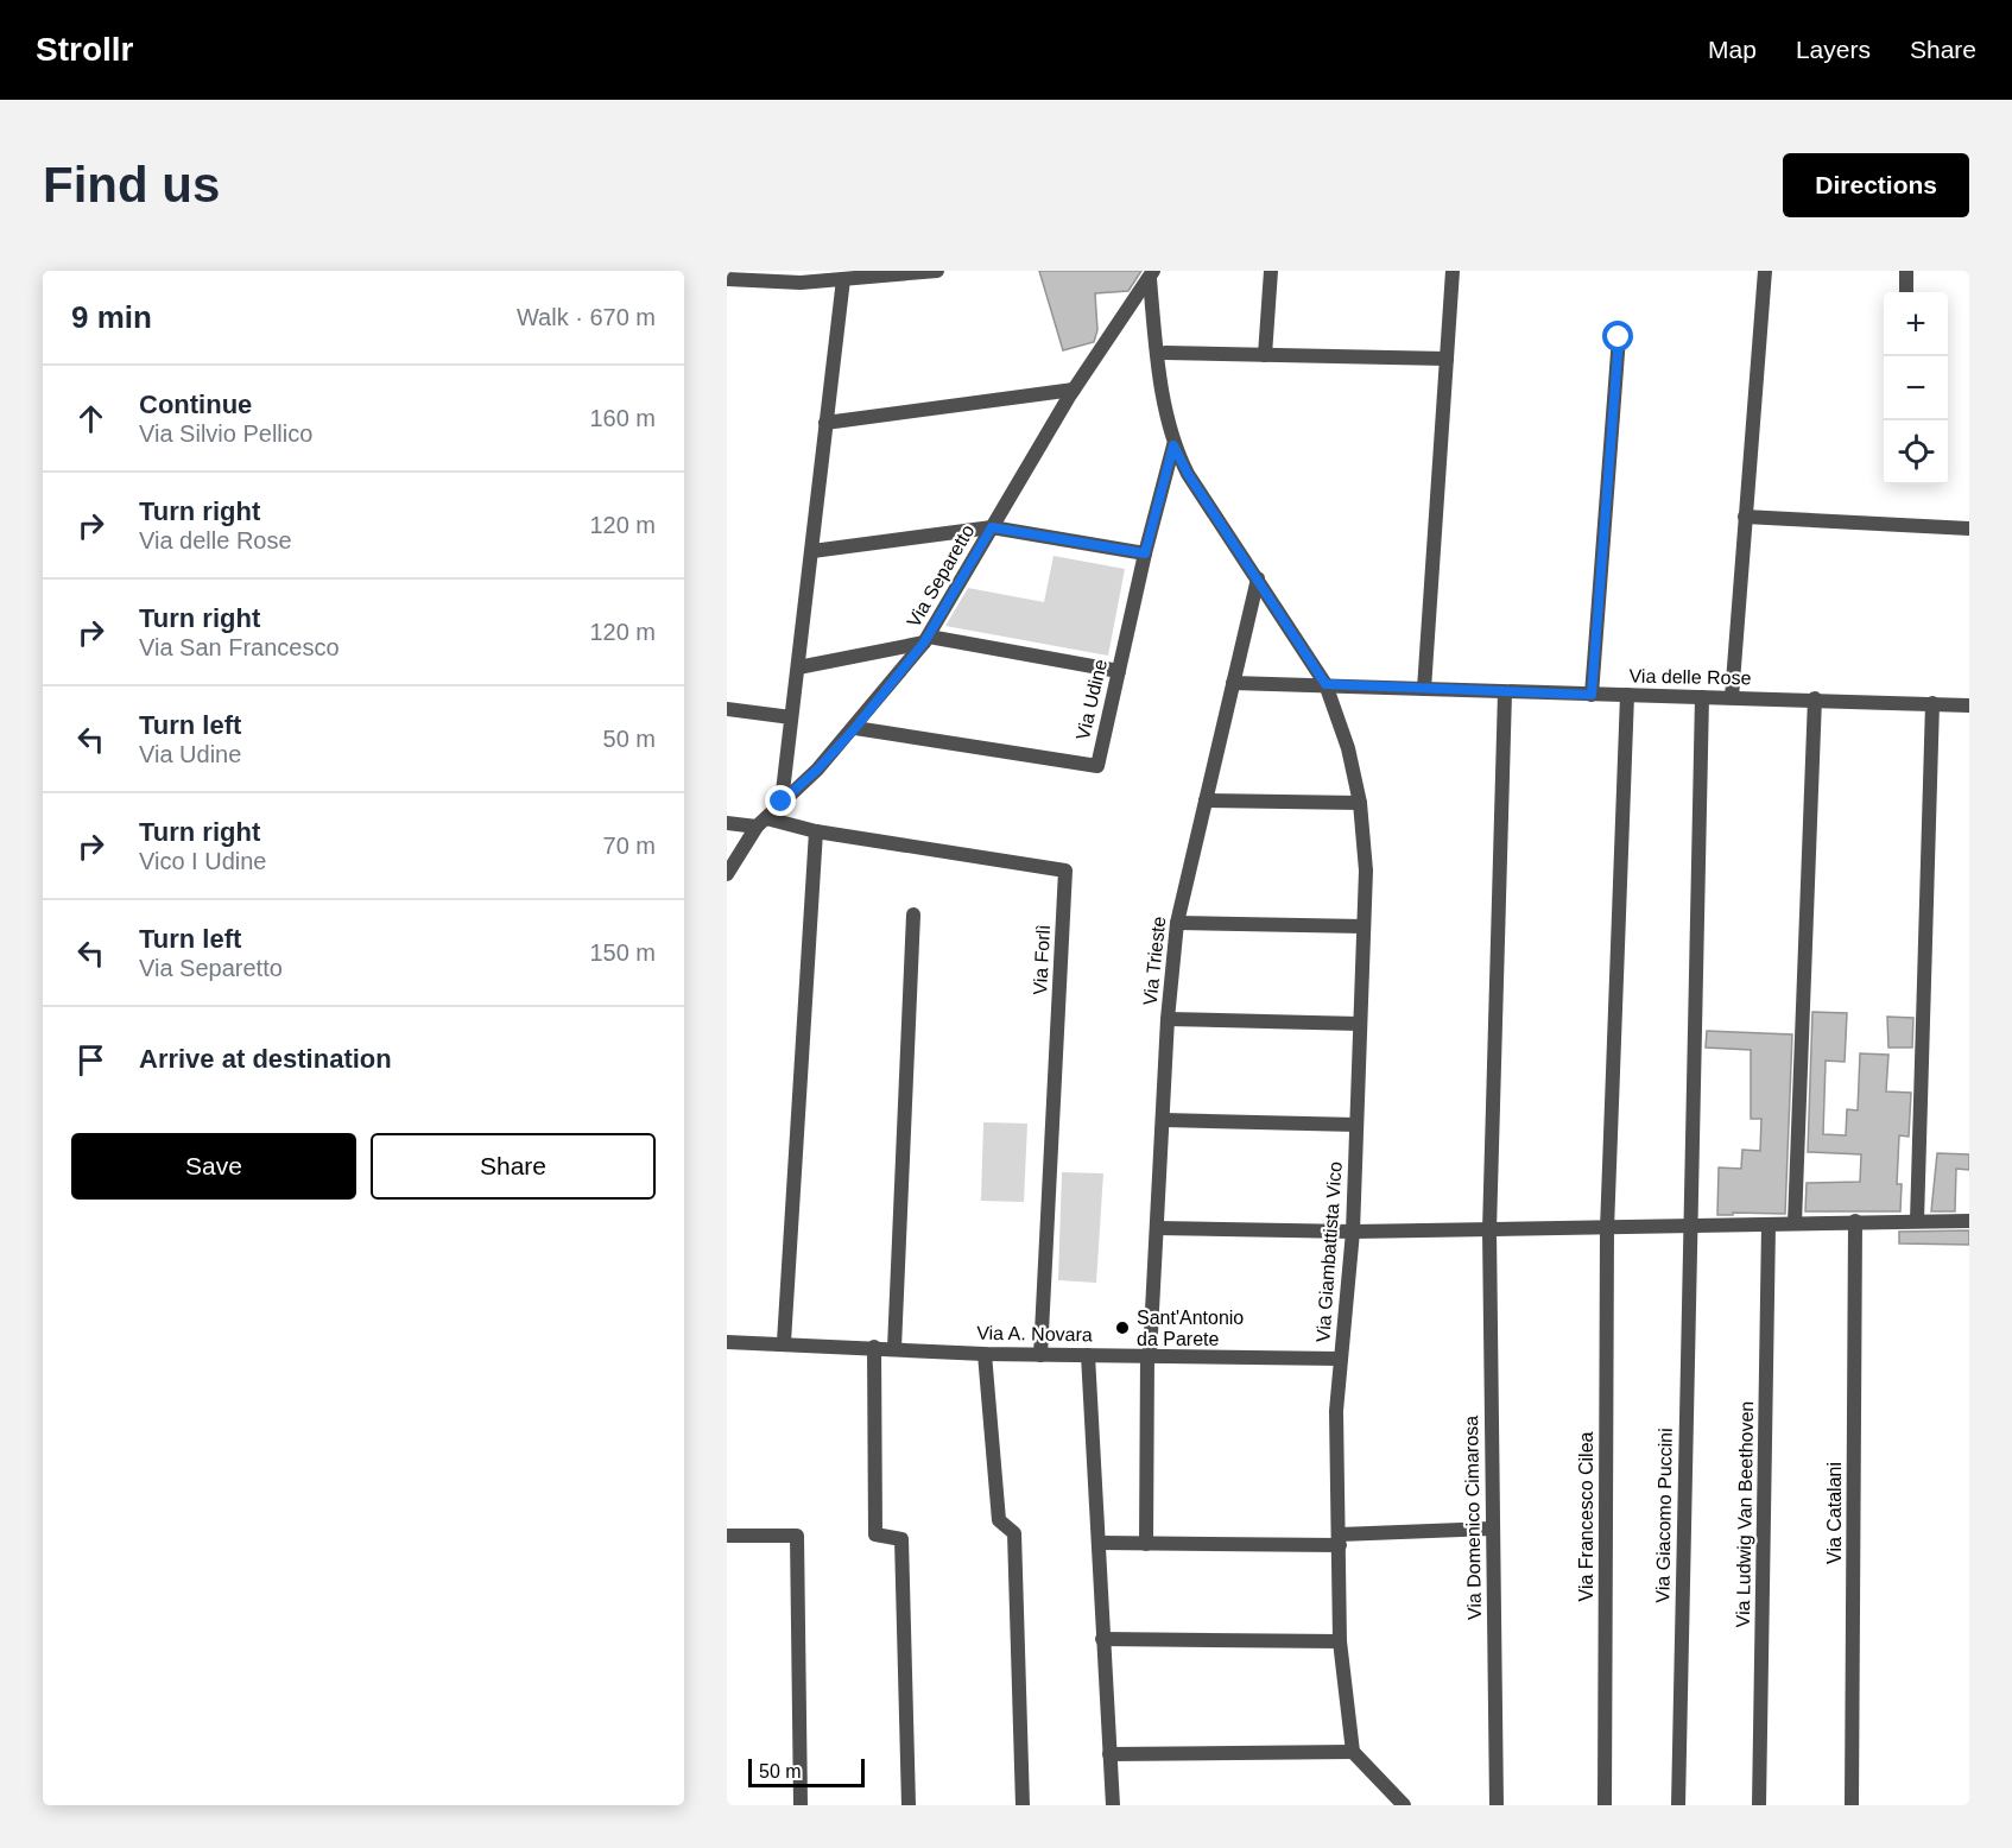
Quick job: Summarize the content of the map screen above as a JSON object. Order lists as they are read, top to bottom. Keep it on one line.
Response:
{"streets":{"street":["Via Separetto","Via delle Rose","Via Udine","Via Forlì","Via Trieste","Via Giambattista Vico","Via A. Novara","Via Catalani","Via Ludwig Van Beethoven","Via Giacomo Puccini","Via Francesco Cilea","Via Domenico Cimarosa"]},"crossings":[["Via Separetto","Via Udine"],["Via Separetto","Via Forlì"],["Via delle Rose","Via Trieste"],["Via delle Rose","Via Giambattista Vico"],["Via delle Rose","Via Giacomo Puccini"],["Via delle Rose","Via Francesco Cilea"],["Via delle Rose","Via Domenico Cimarosa"],["Via Udine","Via Giambattista Vico"],["Via Forlì","Via A. Novara"],["Via Trieste","Via Giambattista Vico"],["Via Trieste","Via A. Novara"],["Via Giambattista Vico","Via A. Novara"]],"places":["Sant'Antonio da Parete"],"scale_bar":"50 m","page":{"header":"Strollr","nav":["Map","Layers","Share"],"buttons":["Directions",["Save","Share"]],"title":"Find us","heading":["9 min","Walk · 670 m"],"map_buttons":["+","−"],"list":[["Continue","Via Silvio Pellico","160 m"],["Turn right","Via delle Rose","120 m"],["Turn right","Via San Francesco","120 m"],["Turn left","Via Udine","50 m"],["Turn right","Vico I Udine","70 m"],["Turn left","Via Separetto","150 m"],"Arrive at destination"],"scale":"50 m"}}
